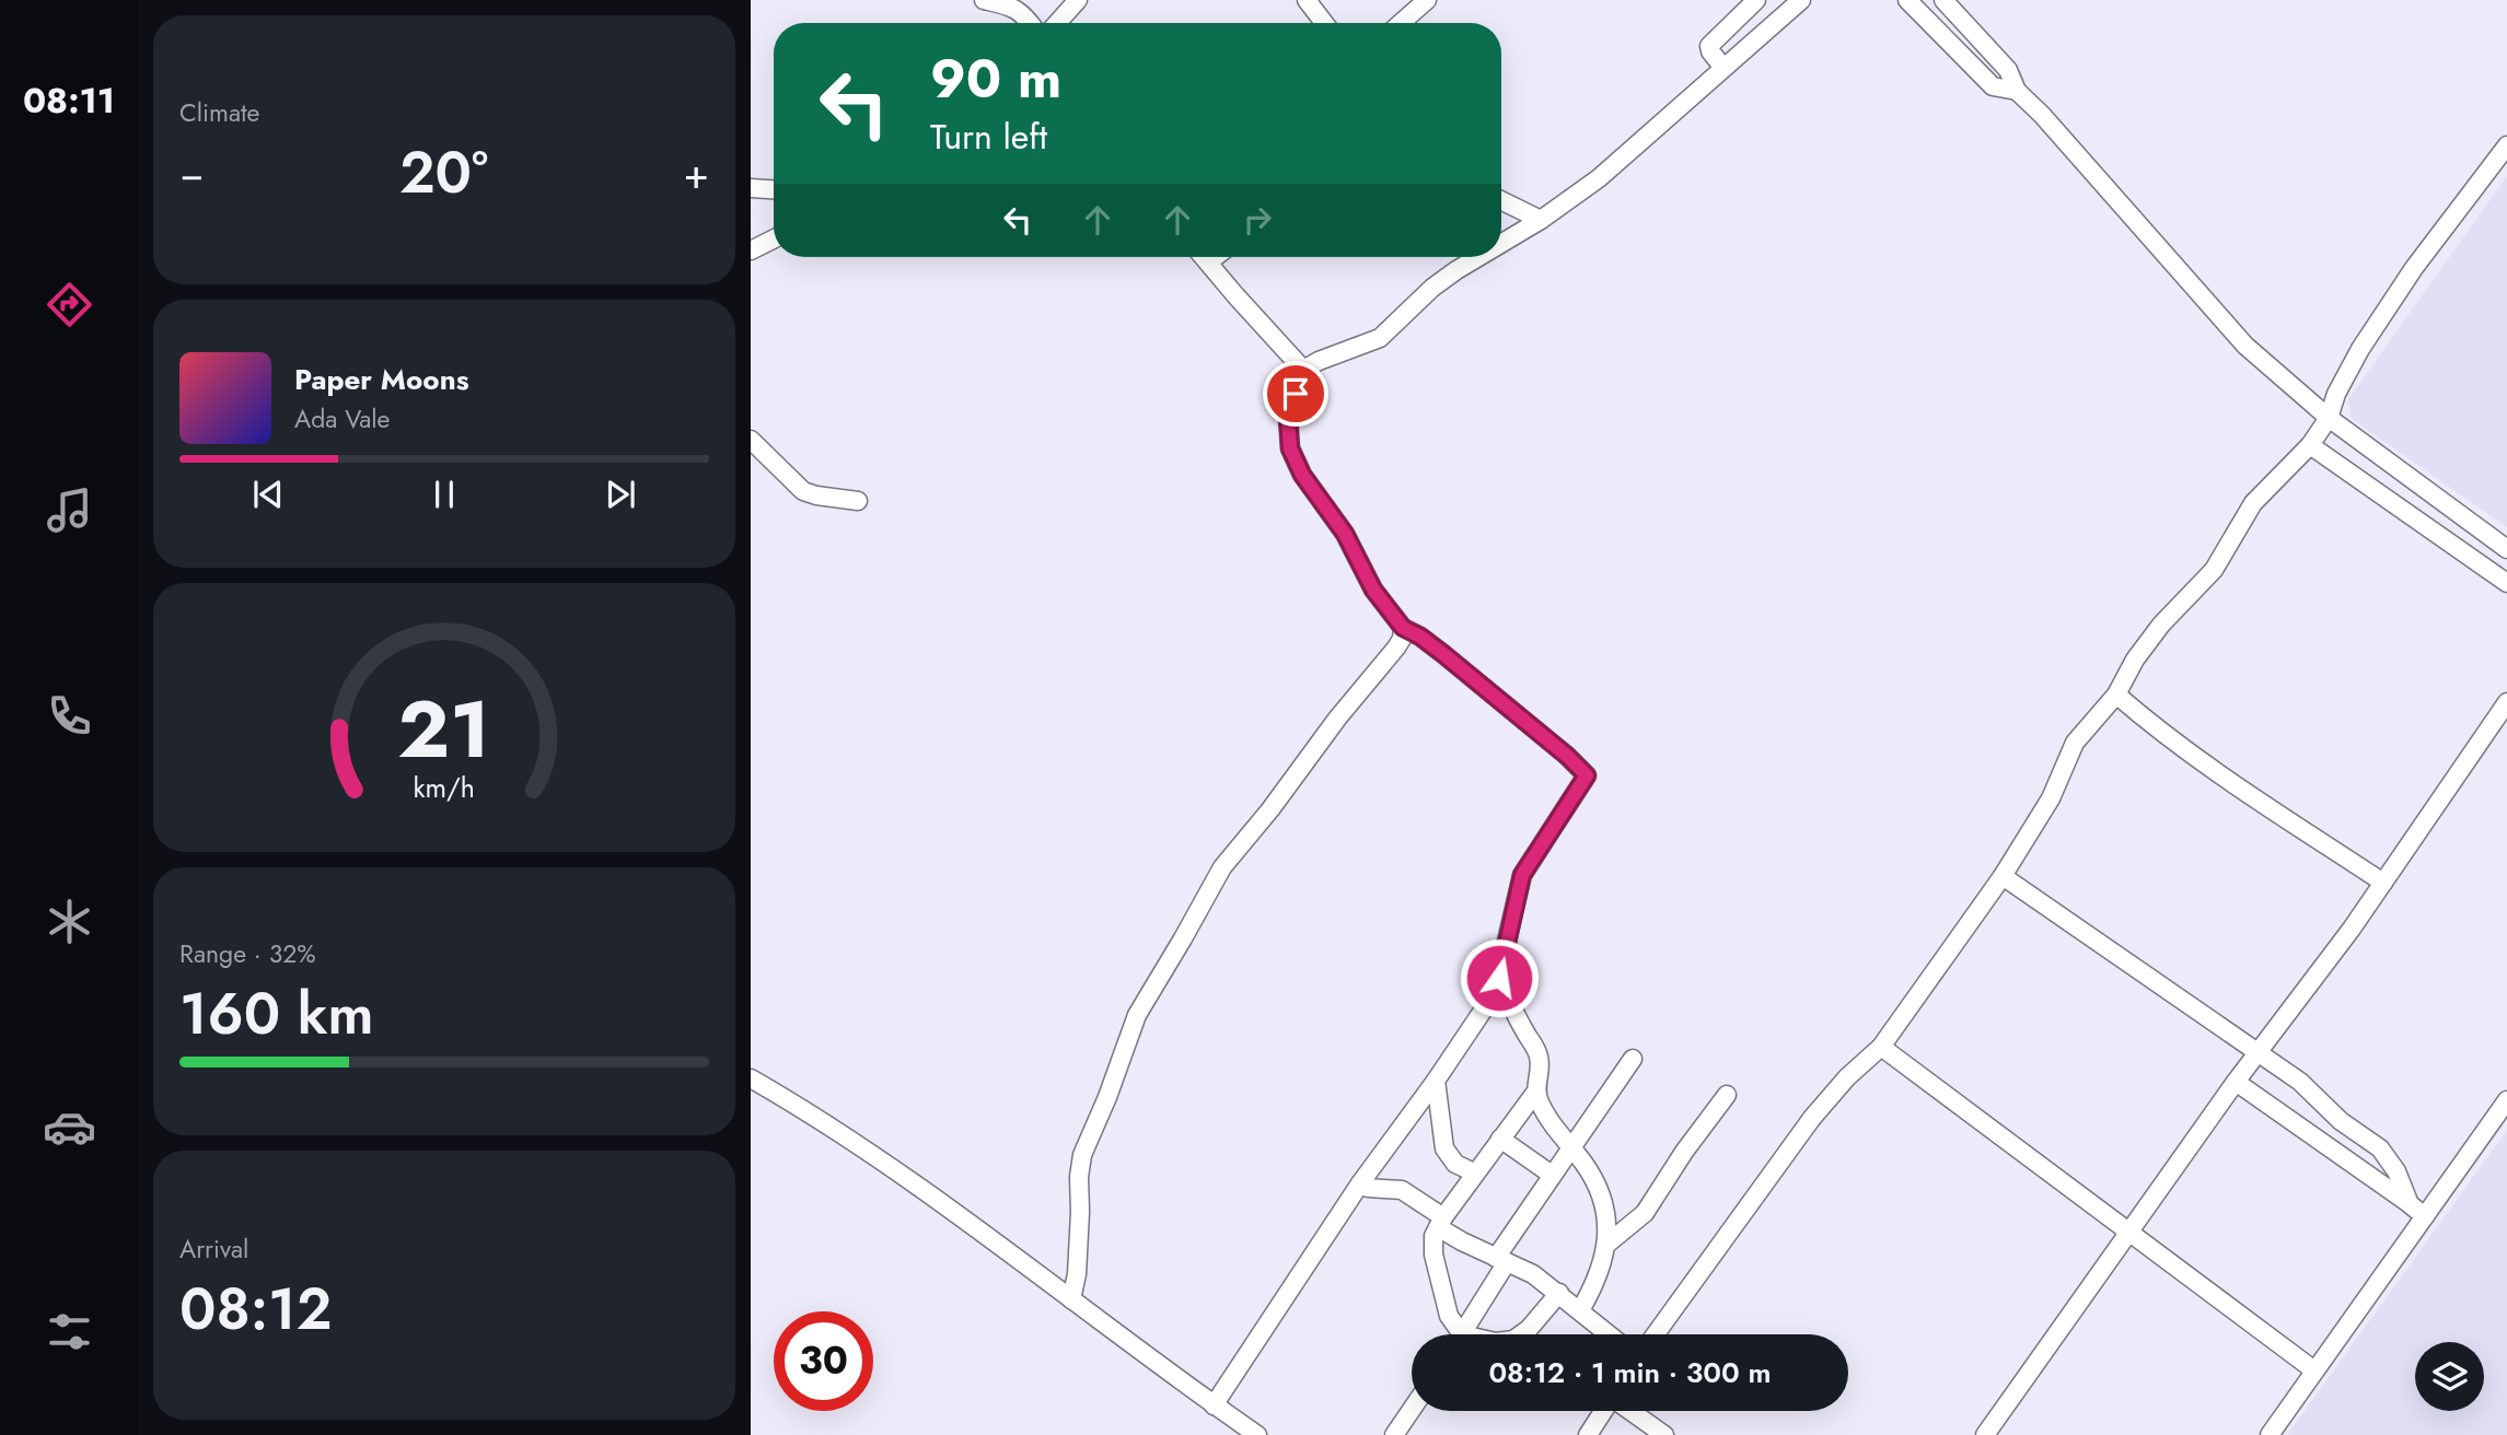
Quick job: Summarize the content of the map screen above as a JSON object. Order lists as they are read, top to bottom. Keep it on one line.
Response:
{"page":{"tabs":"08:11","tile":["Climate",["Range · 32%","160 km"],["Arrival","08:12"]],"turn":["90 m","Turn left"],"heat":["−","20°","+"],"song":["Paper Moons","Ada Vale"],"limit":"30","trip":"08:12 · 1 min · 300 m","gauge":["21","km/h"]}}
